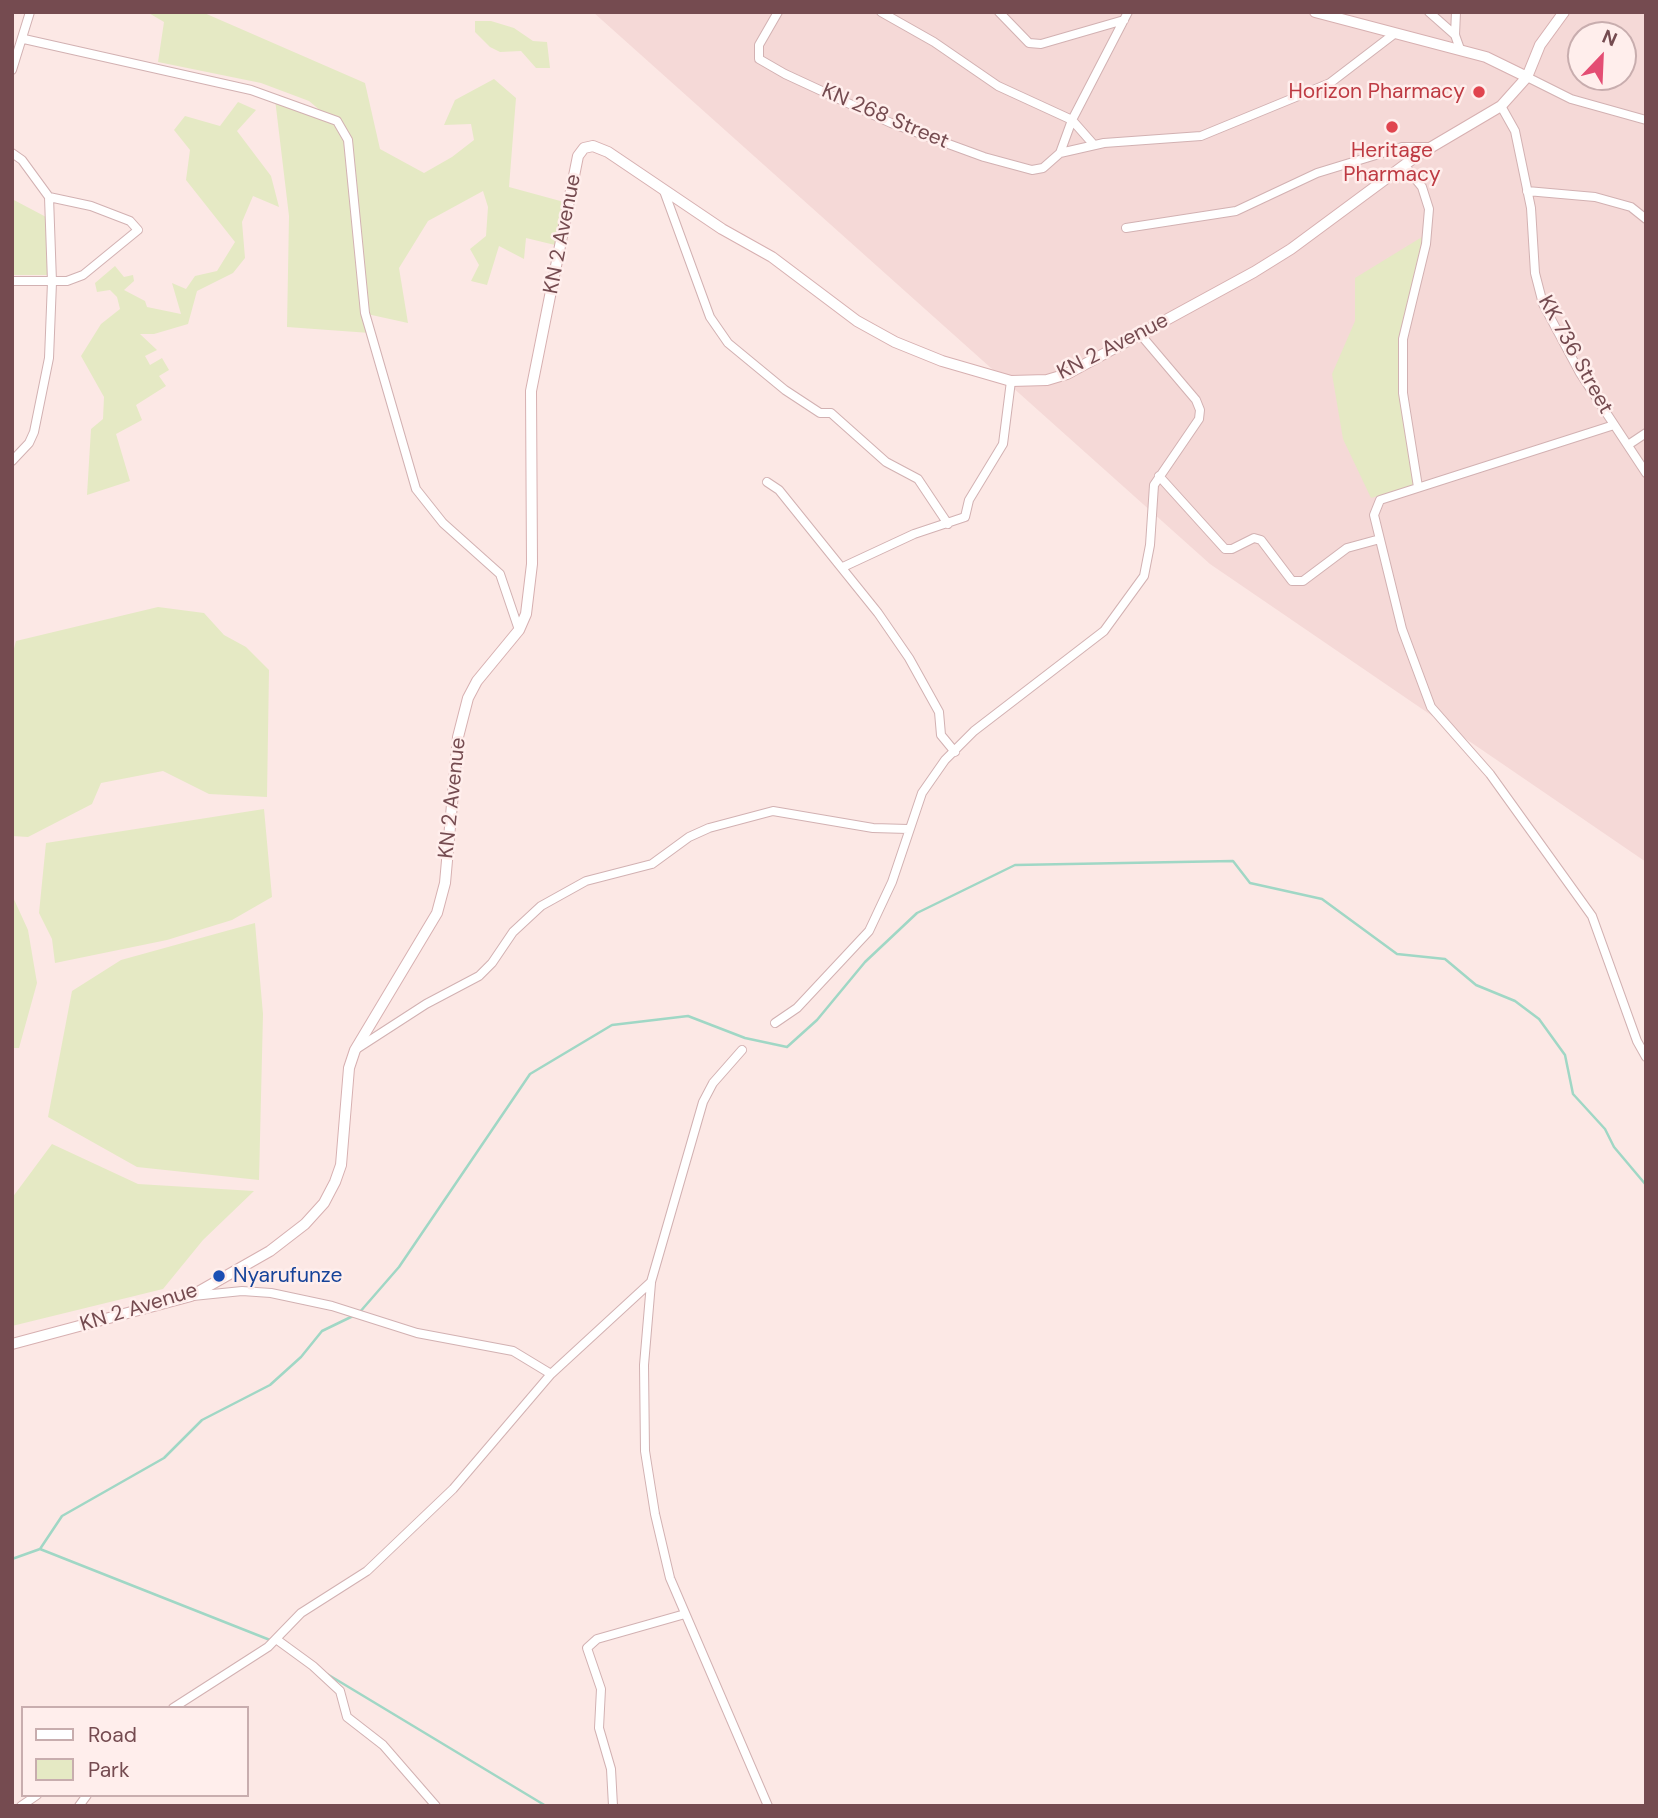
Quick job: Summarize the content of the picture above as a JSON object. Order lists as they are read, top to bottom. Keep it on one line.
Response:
{"streets":{"main road":["KN 2 Avenue"],"street":["KN 268 Street","KK 736 Street"]},"crossings":[["KN 2 Avenue","KK 736 Street"]],"places":["Horizon Pharmacy","Heritage Pharmacy","Nyarufunze"],"legend":["Road","Park"],"north":"top right"}
